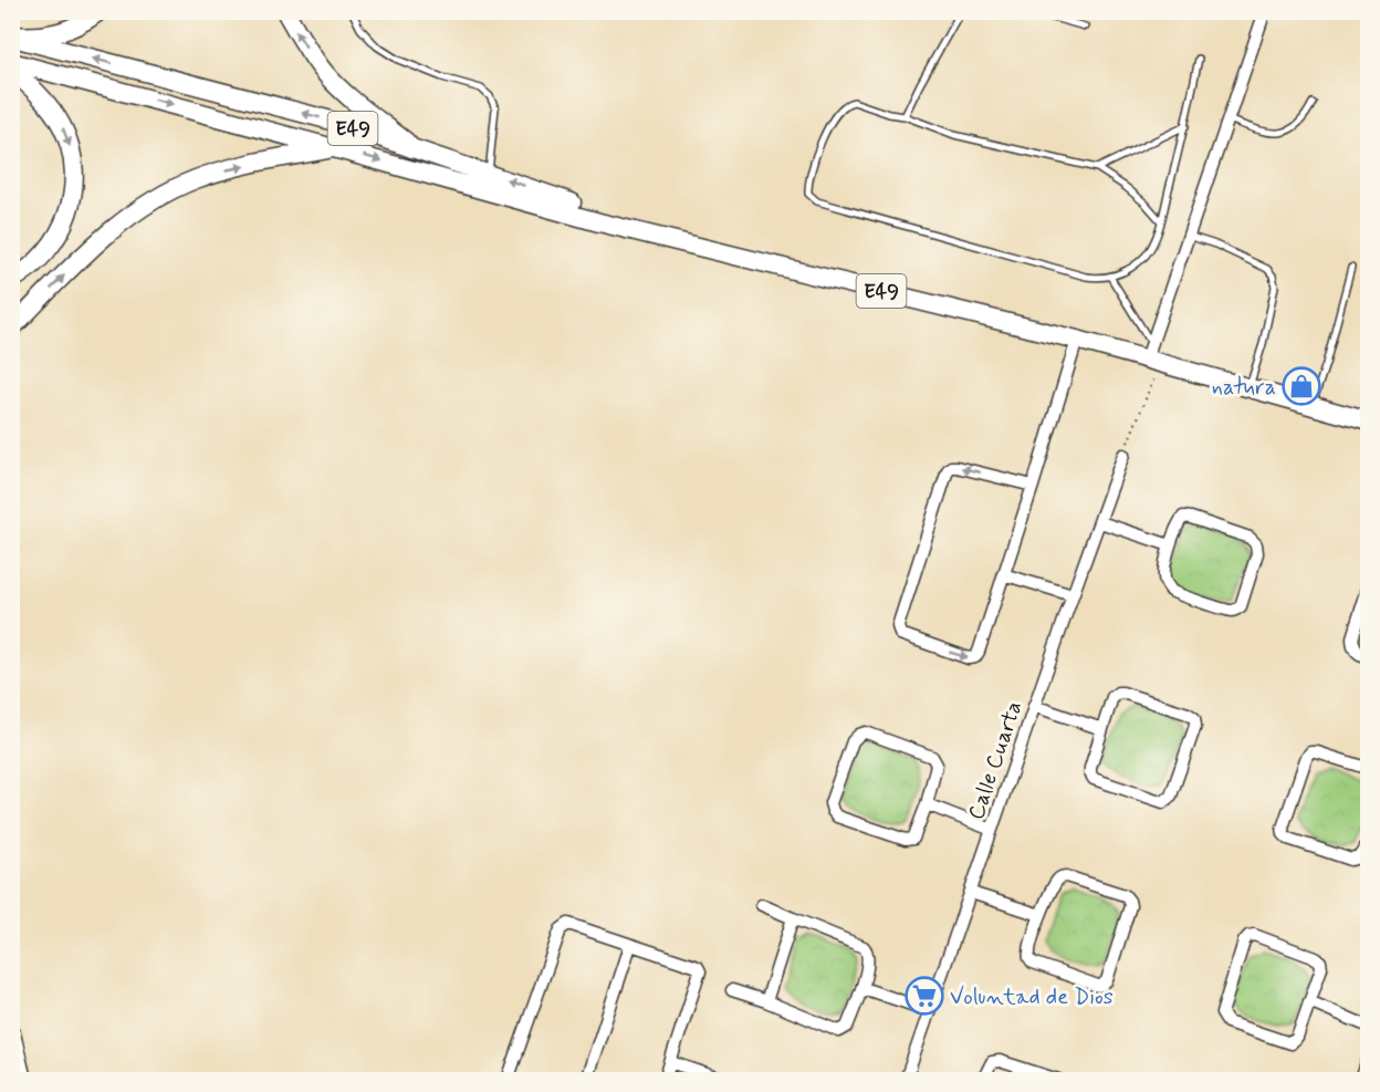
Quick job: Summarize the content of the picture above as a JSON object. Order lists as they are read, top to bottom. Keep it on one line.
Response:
{"streets":{"main road":["E49"],"street":["Calle Cuarta"]},"places":{"shop":["natura"],"supermarket":["Voluntad de Dios"]}}
